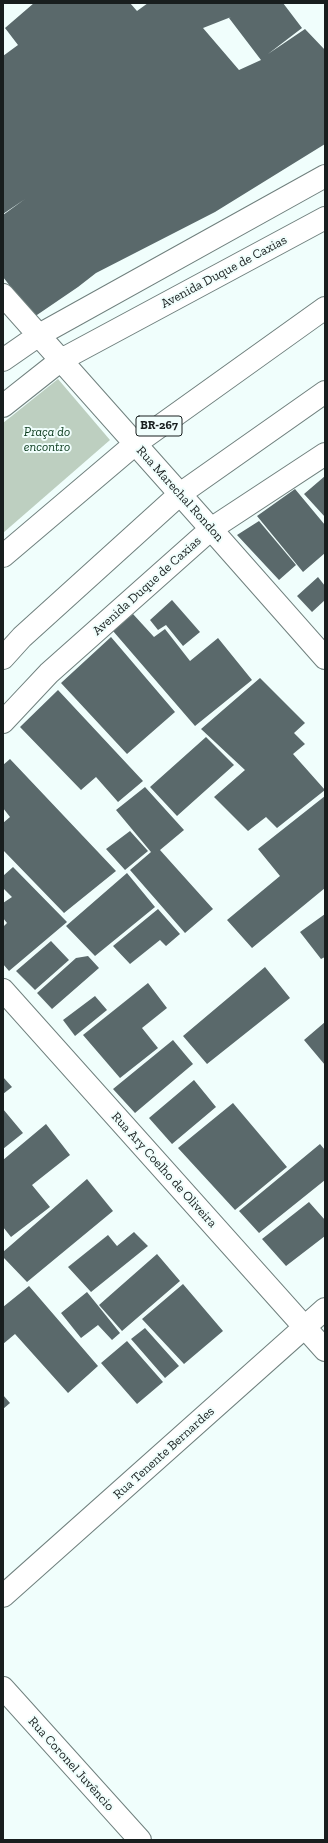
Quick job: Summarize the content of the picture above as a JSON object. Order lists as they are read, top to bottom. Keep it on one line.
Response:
{"streets":{"street":["Avenida Duque de Caxias","BR-267","Rua Marechal Rondon","Rua Ary Coelho de Oliveira","Rua Tenente Bernardes","Rua Coronel Juvêncio"]},"crossings":[["Avenida Duque de Caxias","Rua Marechal Rondon"],["BR-267","Rua Marechal Rondon"],["Rua Ary Coelho de Oliveira","Rua Tenente Bernardes"]],"parks":["Praça do encontro"]}
